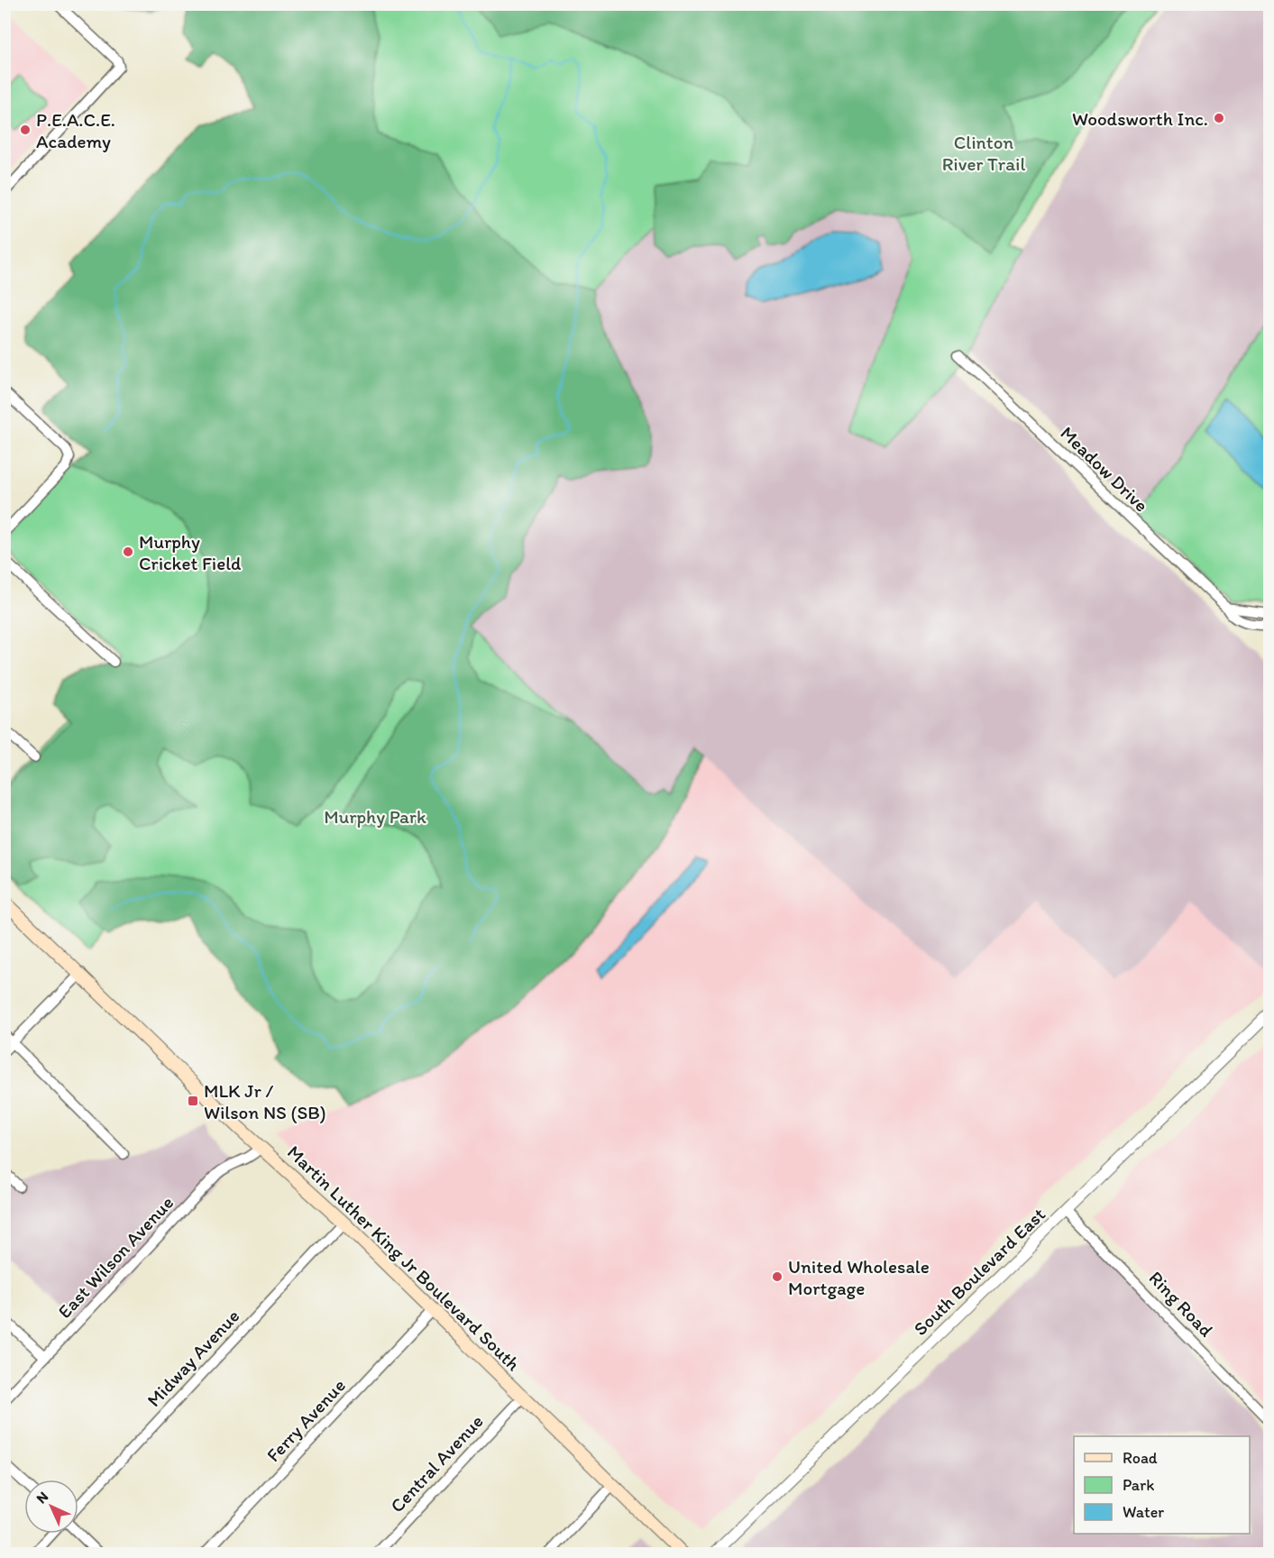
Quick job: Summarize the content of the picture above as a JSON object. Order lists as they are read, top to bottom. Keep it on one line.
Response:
{"streets":{"main road":["Martin Luther King Jr Boulevard South"],"street":["Meadow Drive","East Wilson Avenue","South Boulevard East","Ring Road","Midway Avenue","Ferry Avenue","Central Avenue"]},"crossings":[["East Wilson Avenue","Martin Luther King Jr Boulevard South"],["Martin Luther King Jr Boulevard South","Midway Avenue"],["Martin Luther King Jr Boulevard South","Ferry Avenue"],["Martin Luther King Jr Boulevard South","Central Avenue"],["South Boulevard East","Ring Road"]],"parks":["Clinton River Trail","Murphy Park"],"places":{"other":["Woodsworth Inc.","P.E.A.C.E. Academy","Murphy Cricket Field","United Wholesale Mortgage"],"transit":["MLK Jr / Wilson NS (SB)"]},"legend":["Road","Park","Water"],"north":"top left"}
